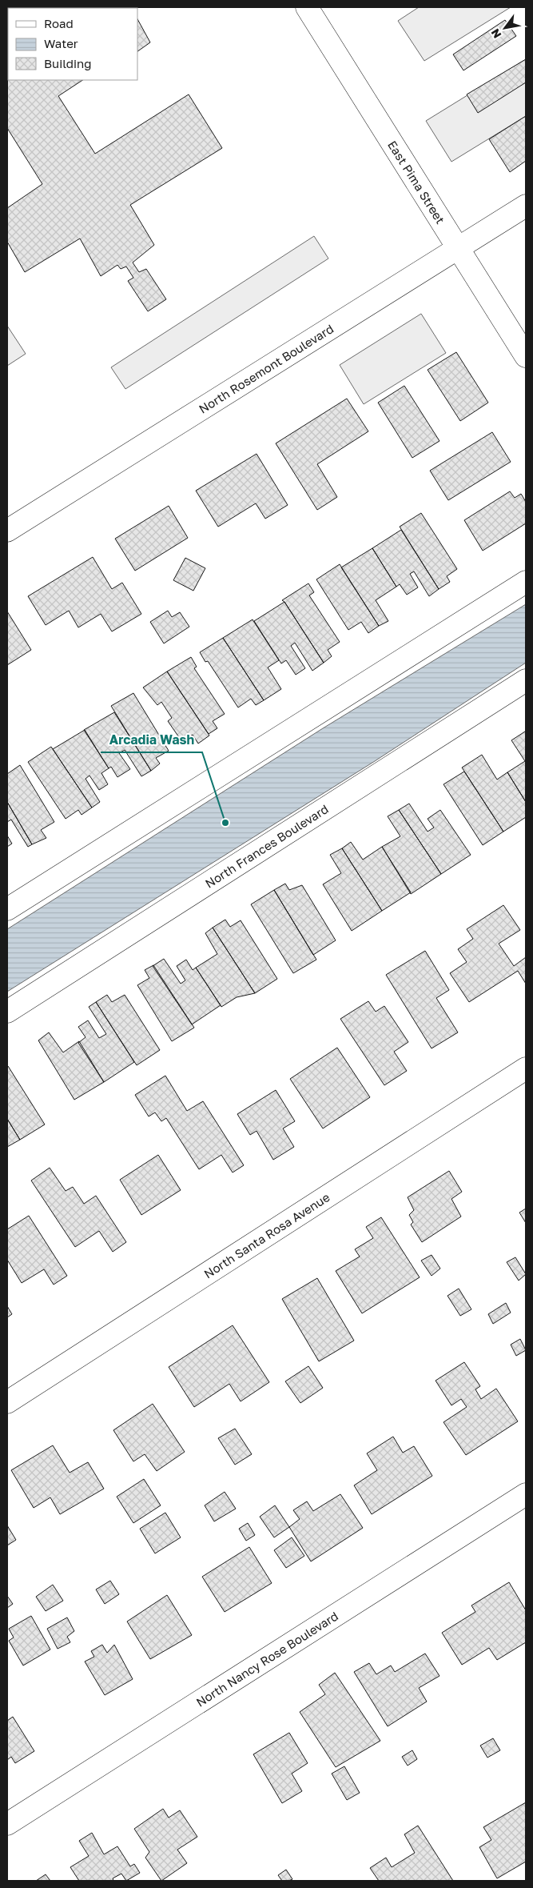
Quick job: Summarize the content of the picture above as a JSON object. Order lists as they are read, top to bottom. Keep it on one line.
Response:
{"streets":{"street":["East Pima Street","North Rosemont Boulevard","North Frances Boulevard","North Santa Rosa Avenue","North Nancy Rose Boulevard"]},"crossings":[["East Pima Street","North Rosemont Boulevard"]],"places":["Arcadia Wash"],"legend":["Road","Water","Building"],"north":"bottom left"}
